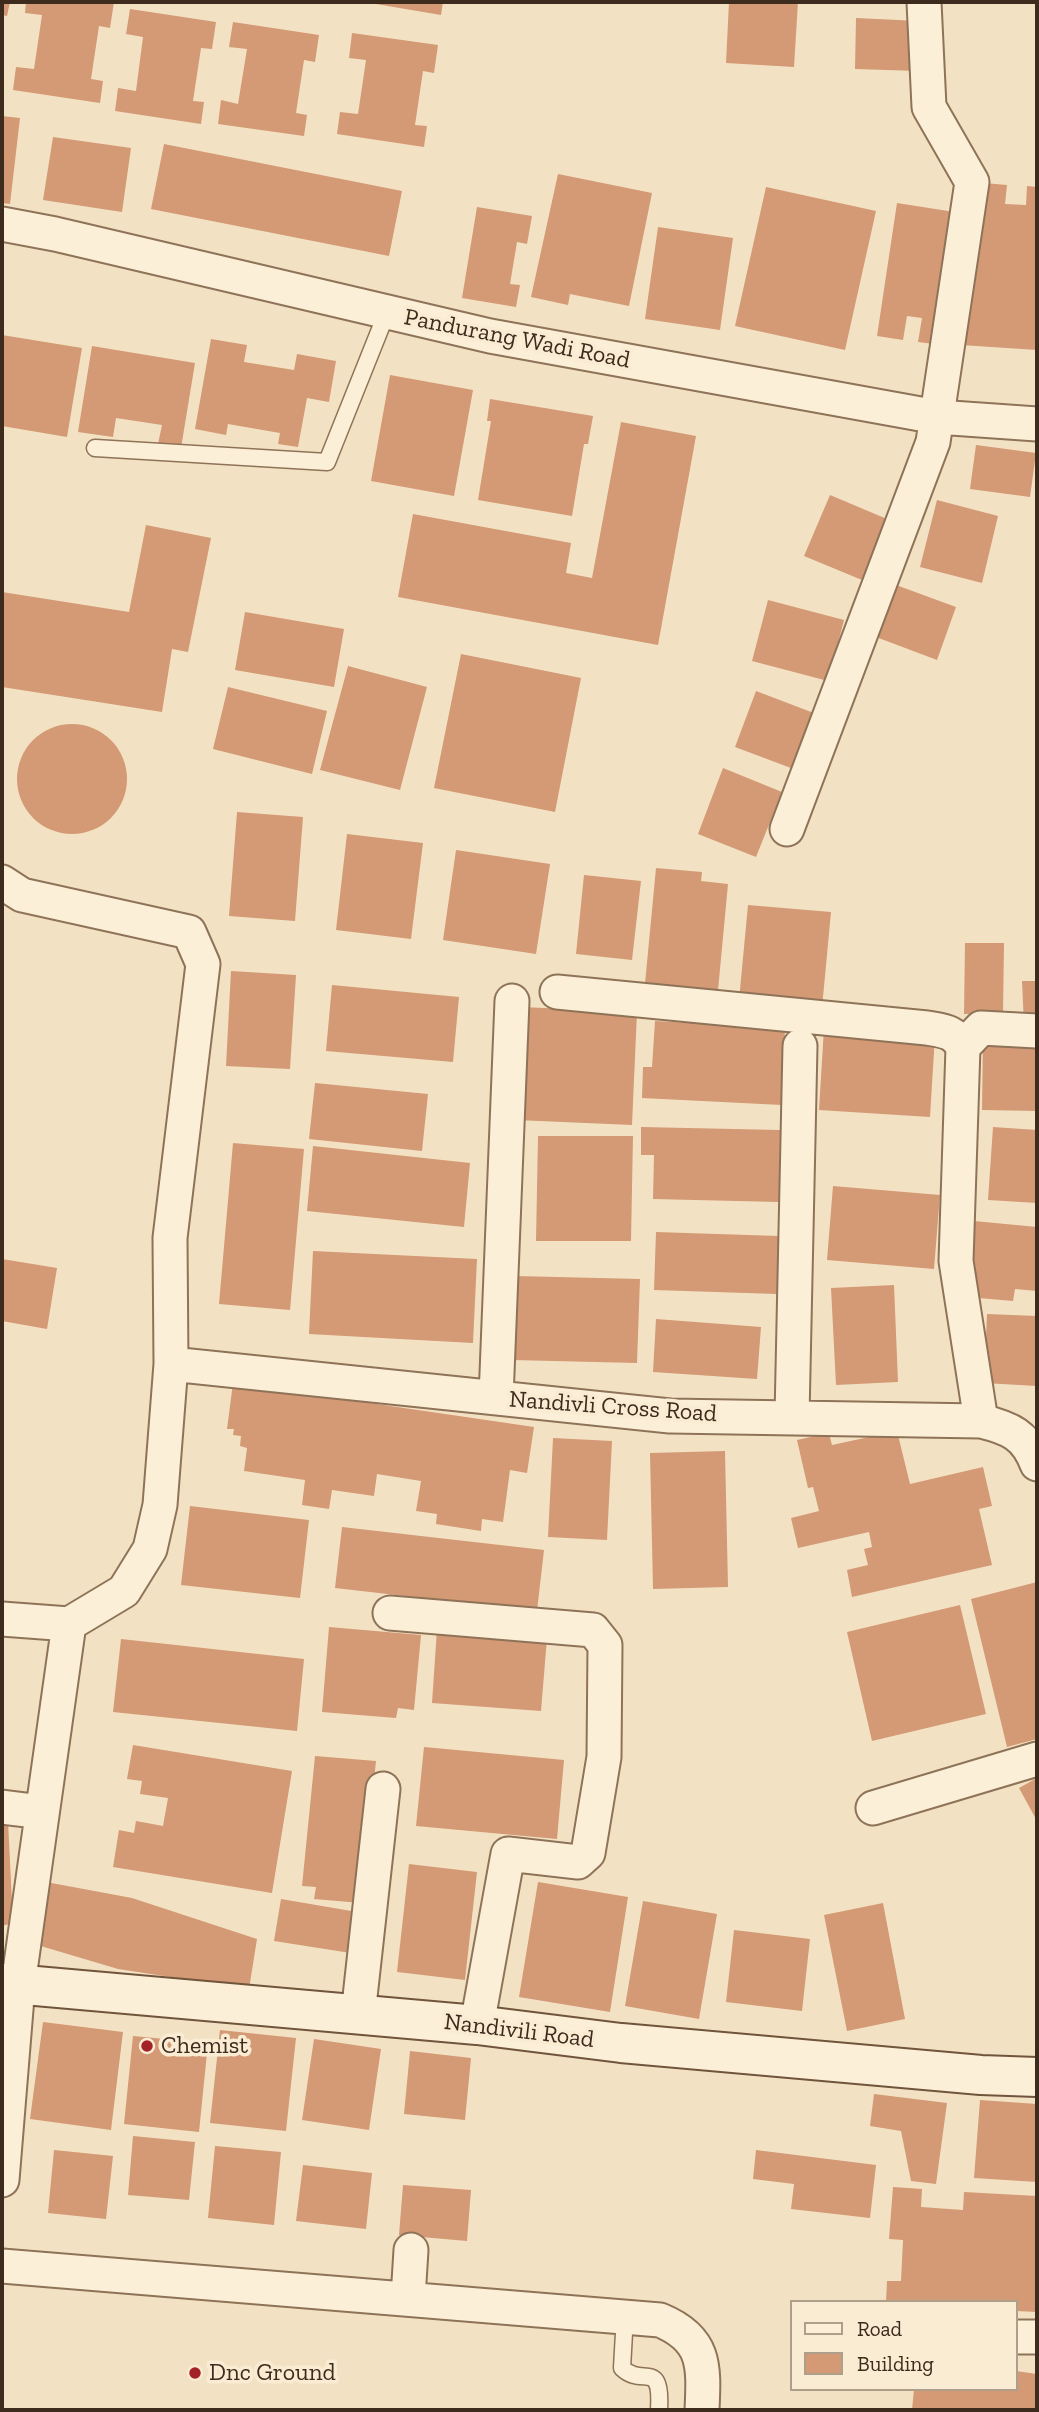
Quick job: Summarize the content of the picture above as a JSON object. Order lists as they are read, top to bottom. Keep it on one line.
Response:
{"streets":{"street":["Pandurang Wadi Road","Nandivli Cross Road","Nandivili Road"]},"places":["Chemist","Dnc Ground"],"legend":["Road","Building"]}
